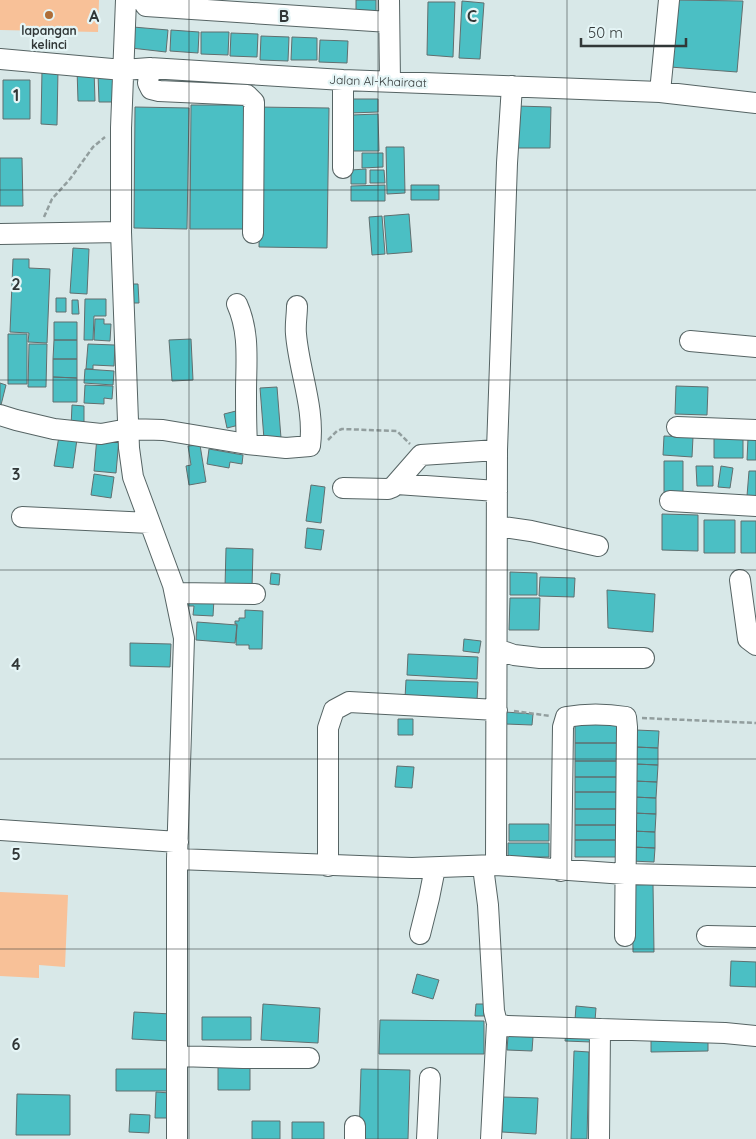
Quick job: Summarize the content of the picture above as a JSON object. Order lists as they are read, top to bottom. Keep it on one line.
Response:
{"streets":{"street":["Jalan Al-Khairaat"]},"places":["lapangan kelinci"],"scale_bar":"50 m","grid":{"columns":["A","B","C"],"rows":["1","2","3","4","5","6"]}}
